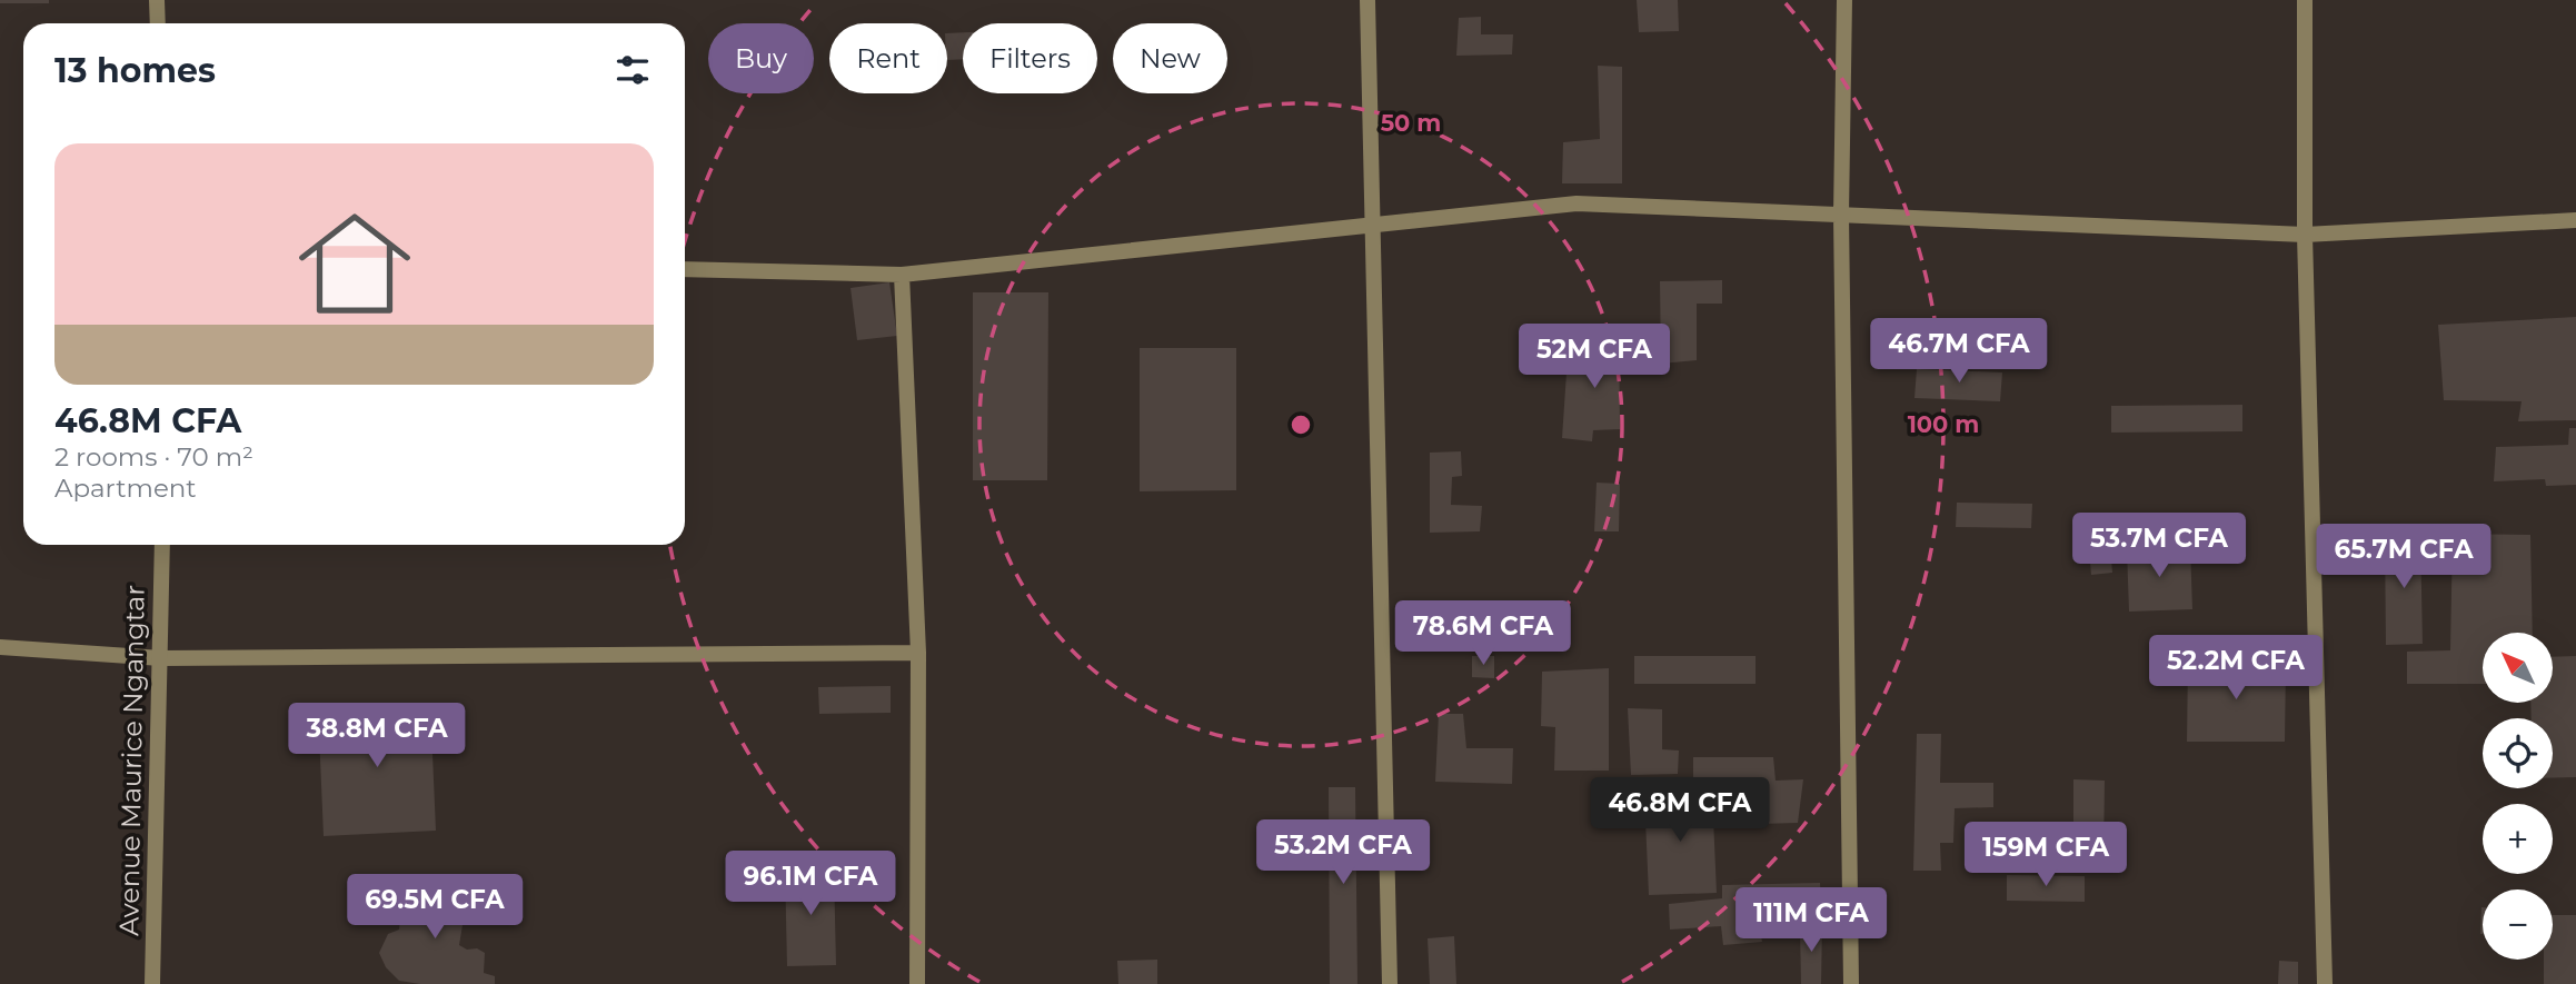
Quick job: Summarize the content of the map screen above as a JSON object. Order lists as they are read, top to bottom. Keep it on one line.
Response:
{"streets":{"street":["Avenue Maurice Ngangtar"]},"north":"top left","page":{"chip":["Buy","Rent","Filters","New"],"heading":"13 homes","list":[{"name":"46.8M CFA","note":"2 rooms · 70 m² · Apartment"}],"price":["46.7M CFA","52M CFA","53.7M CFA","65.7M CFA","78.6M CFA","52.2M CFA","38.8M CFA","46.8M CFA","53.2M CFA","159M CFA","96.1M CFA","69.5M CFA","111M CFA"],"map_buttons":["+","−"]},"rings":["50 m","100 m"]}
